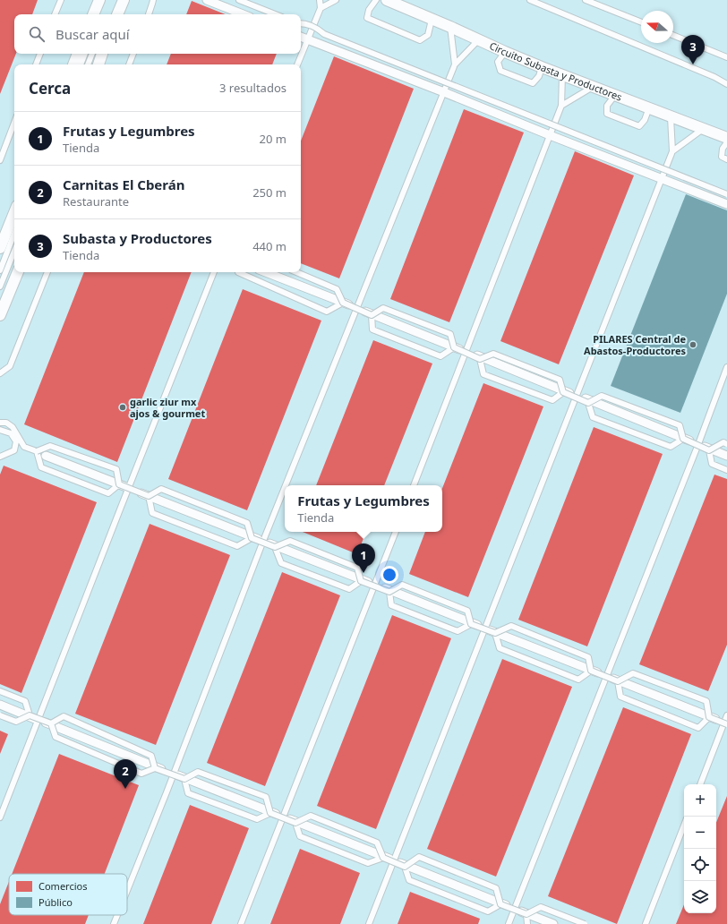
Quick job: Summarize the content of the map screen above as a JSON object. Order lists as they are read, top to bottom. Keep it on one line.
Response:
{"streets":{"street":["Circuito Subasta y Productores"]},"places":["PILARES Central de Abastos-Productores","garlic ziur mx ajos & gourmet"],"legend":["Comercios","Público"],"north":"left","page":{"search":"Buscar aquí","pins":["3","1","2"],"heading":["Cerca","3 resultados"],"list":[{"mark":"1","name":"Frutas y Legumbres","note":"Tienda","value":"20 m"},{"mark":"2","name":"Carnitas El Cberán","note":"Restaurante","value":"250 m"},{"mark":"3","name":"Subasta y Productores","note":"Tienda","value":"440 m"}],"popup":["Frutas y Legumbres","Tienda"],"map_buttons":["+","−"]}}
